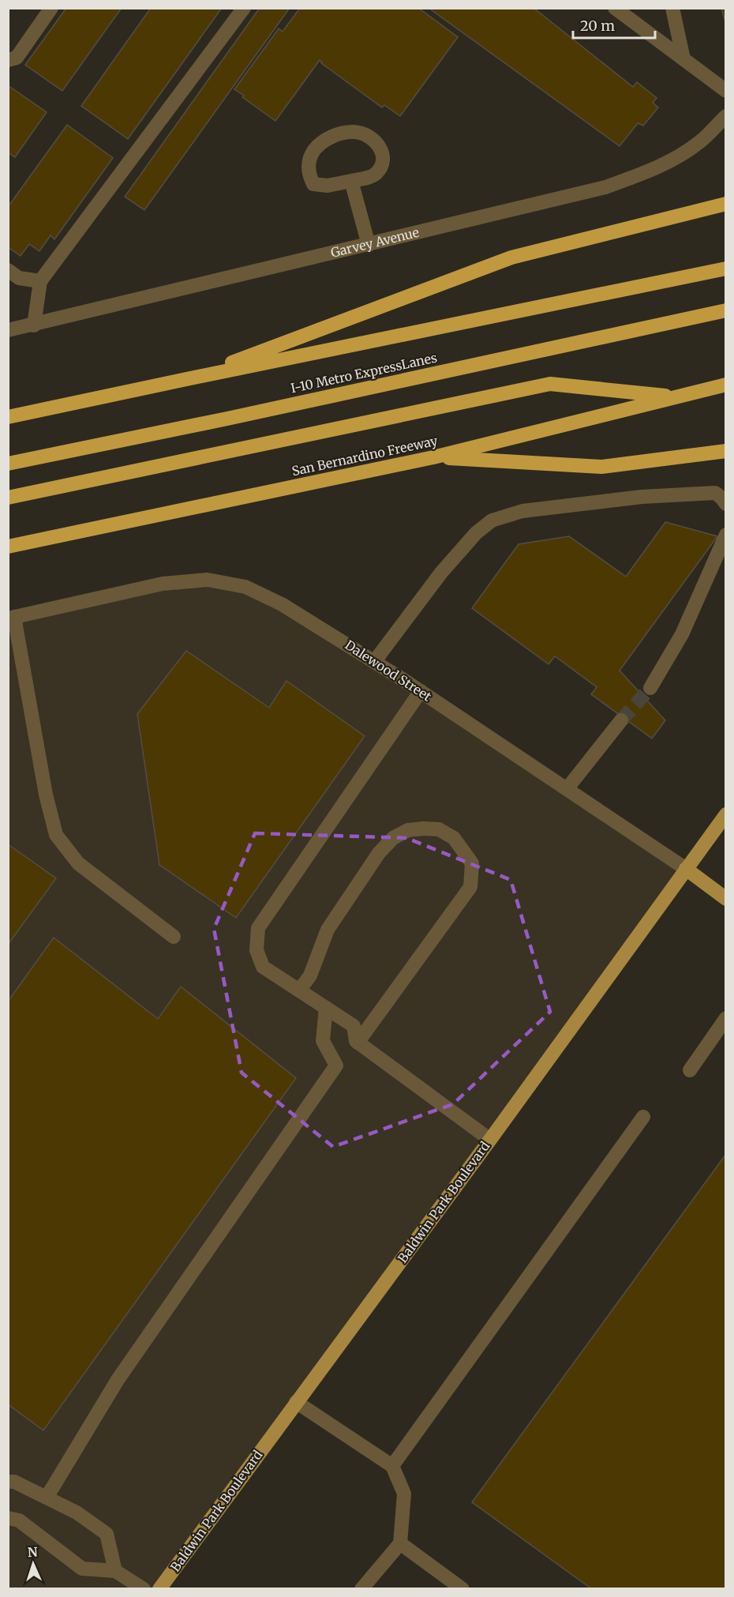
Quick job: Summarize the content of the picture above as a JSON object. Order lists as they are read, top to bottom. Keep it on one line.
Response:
{"streets":{"highway":["I-10 Metro ExpressLanes","San Bernardino Freeway"],"main road":["Dalewood Street","Baldwin Park Boulevard"],"street":["Garvey Avenue"]},"crossings":[["Dalewood Street","Baldwin Park Boulevard"]],"scale_bar":"20 m","north":"top"}
